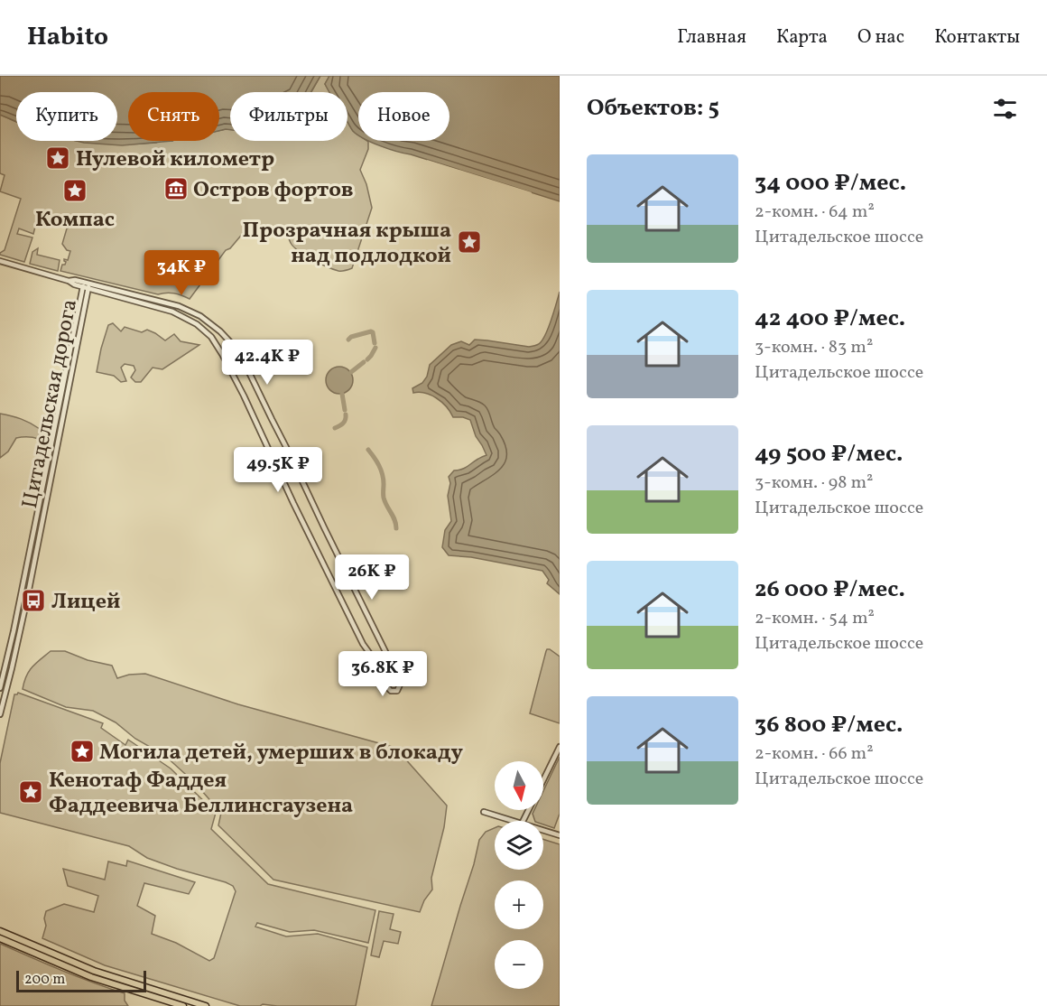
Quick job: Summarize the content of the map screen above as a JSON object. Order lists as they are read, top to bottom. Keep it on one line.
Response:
{"streets":{"street":["Цитадельская дорога"]},"places":{"place":["Нулевой километр","Компас","Прозрачная крыша над подлодкой","Могила детей, умерших в блокаду","Кенотаф Фаддея Фаддеевича Беллинсгаузена"],"museum":["Остров фортов"],"bus stop":["Лицей"]},"scale_bar":"200 m","north":"bottom","page":{"header":"Habito","nav":["Главная","Карта","О нас","Контакты"],"heading":"Объектов: 5","chip":["Купить","Снять","Фильтры","Новое"],"list":[{"name":"34 000 ₽/мес.","note":"2-комн. · 64 m² · Цитадельское шоссе"},{"name":"42 400 ₽/мес.","note":"3-комн. · 83 m² · Цитадельское шоссе"},{"name":"49 500 ₽/мес.","note":"3-комн. · 98 m² · Цитадельское шоссе"},{"name":"26 000 ₽/мес.","note":"2-комн. · 54 m² · Цитадельское шоссе"},{"name":"36 800 ₽/мес.","note":"2-комн. · 66 m² · Цитадельское шоссе"}],"price":["34K ₽","42.4K ₽","49.5K ₽","26K ₽","36.8K ₽"],"map_buttons":["+","−"],"scale":"200 m"}}
